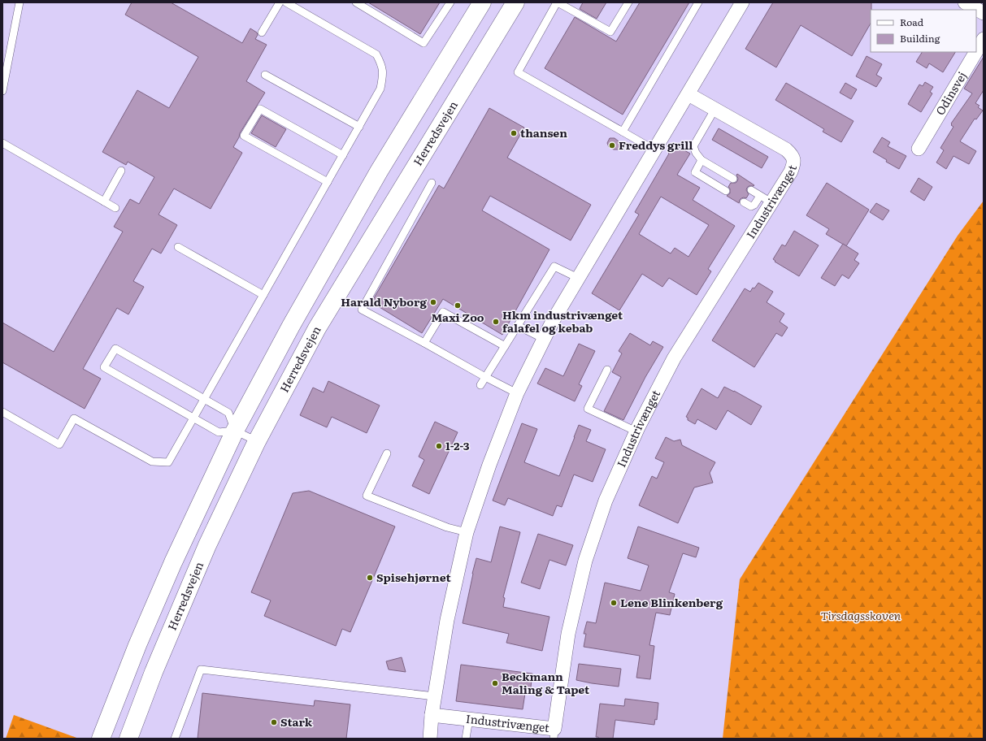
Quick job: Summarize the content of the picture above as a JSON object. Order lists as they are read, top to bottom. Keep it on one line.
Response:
{"streets":{"street":["Odinsvej","Herredsvejen","Industrivænget"]},"parks":["Tirsdagsskoven"],"places":["thansen","Freddys grill","Harald Nyborg","Maxi Zoo","Hkm industrivænget falafel og kebab","1-2-3","Spisehjørnet","Lene Blinkenberg","Beckmann Maling & Tapet","Stark"],"legend":["Road","Building"]}
